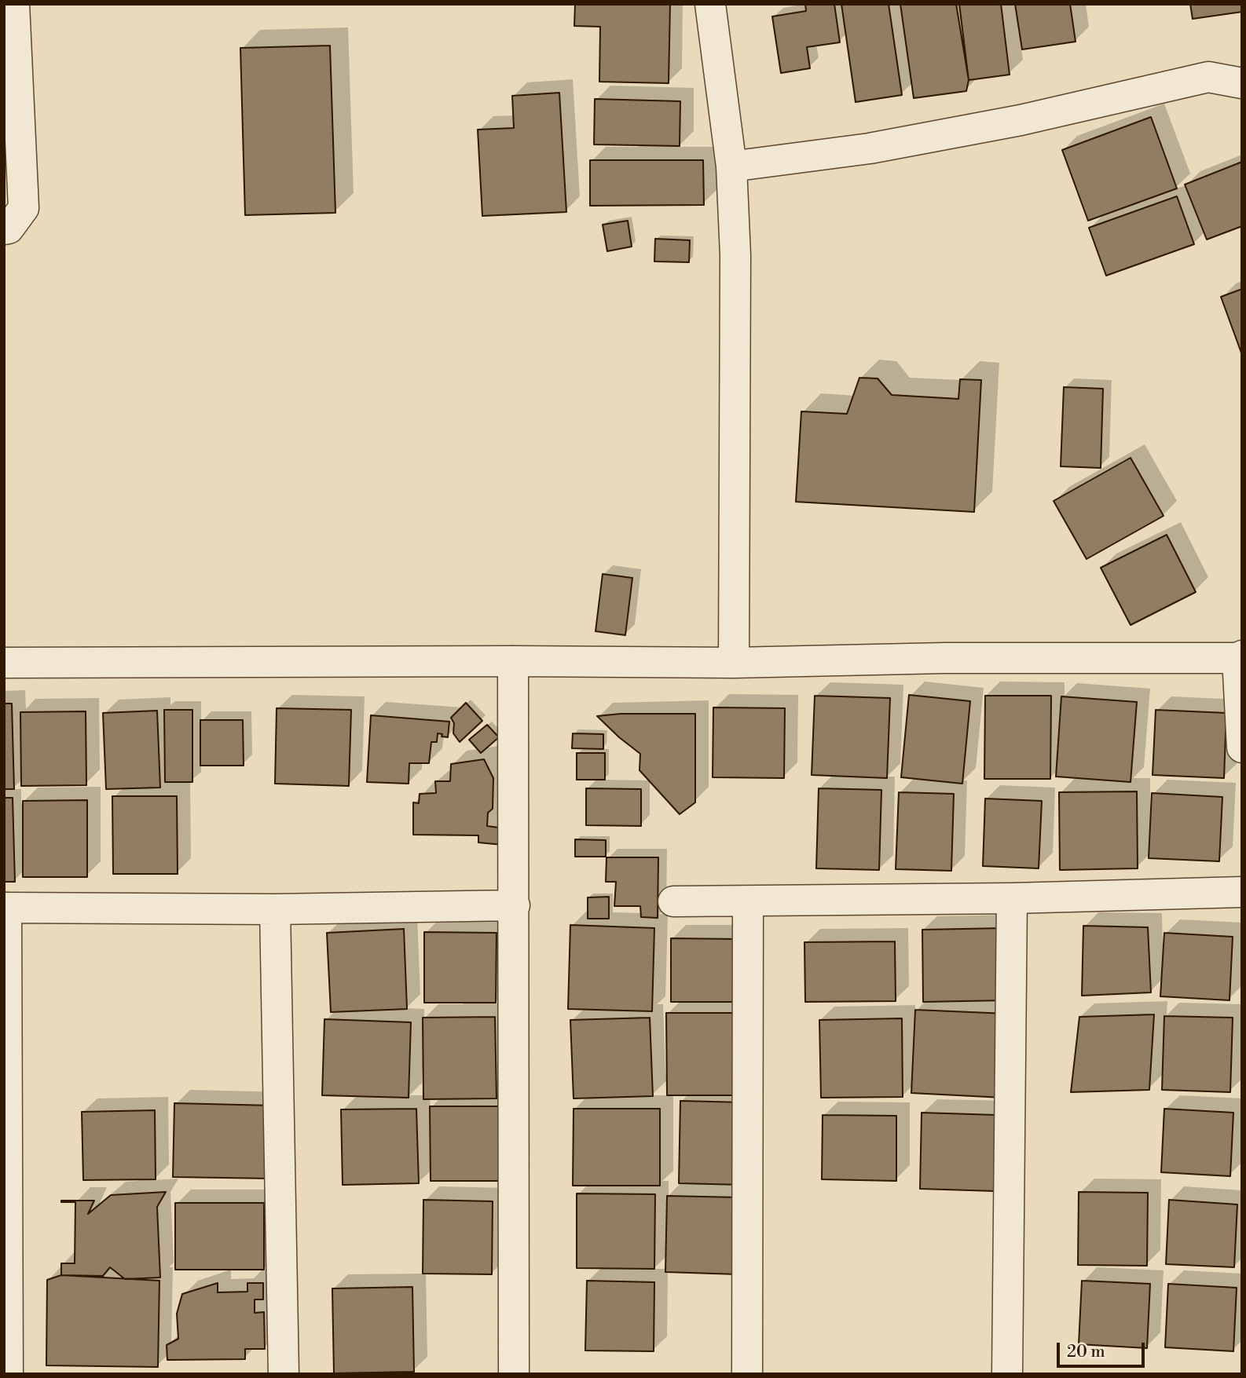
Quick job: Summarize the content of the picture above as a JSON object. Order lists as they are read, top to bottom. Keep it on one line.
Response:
{"scale_bar":"20 m"}
